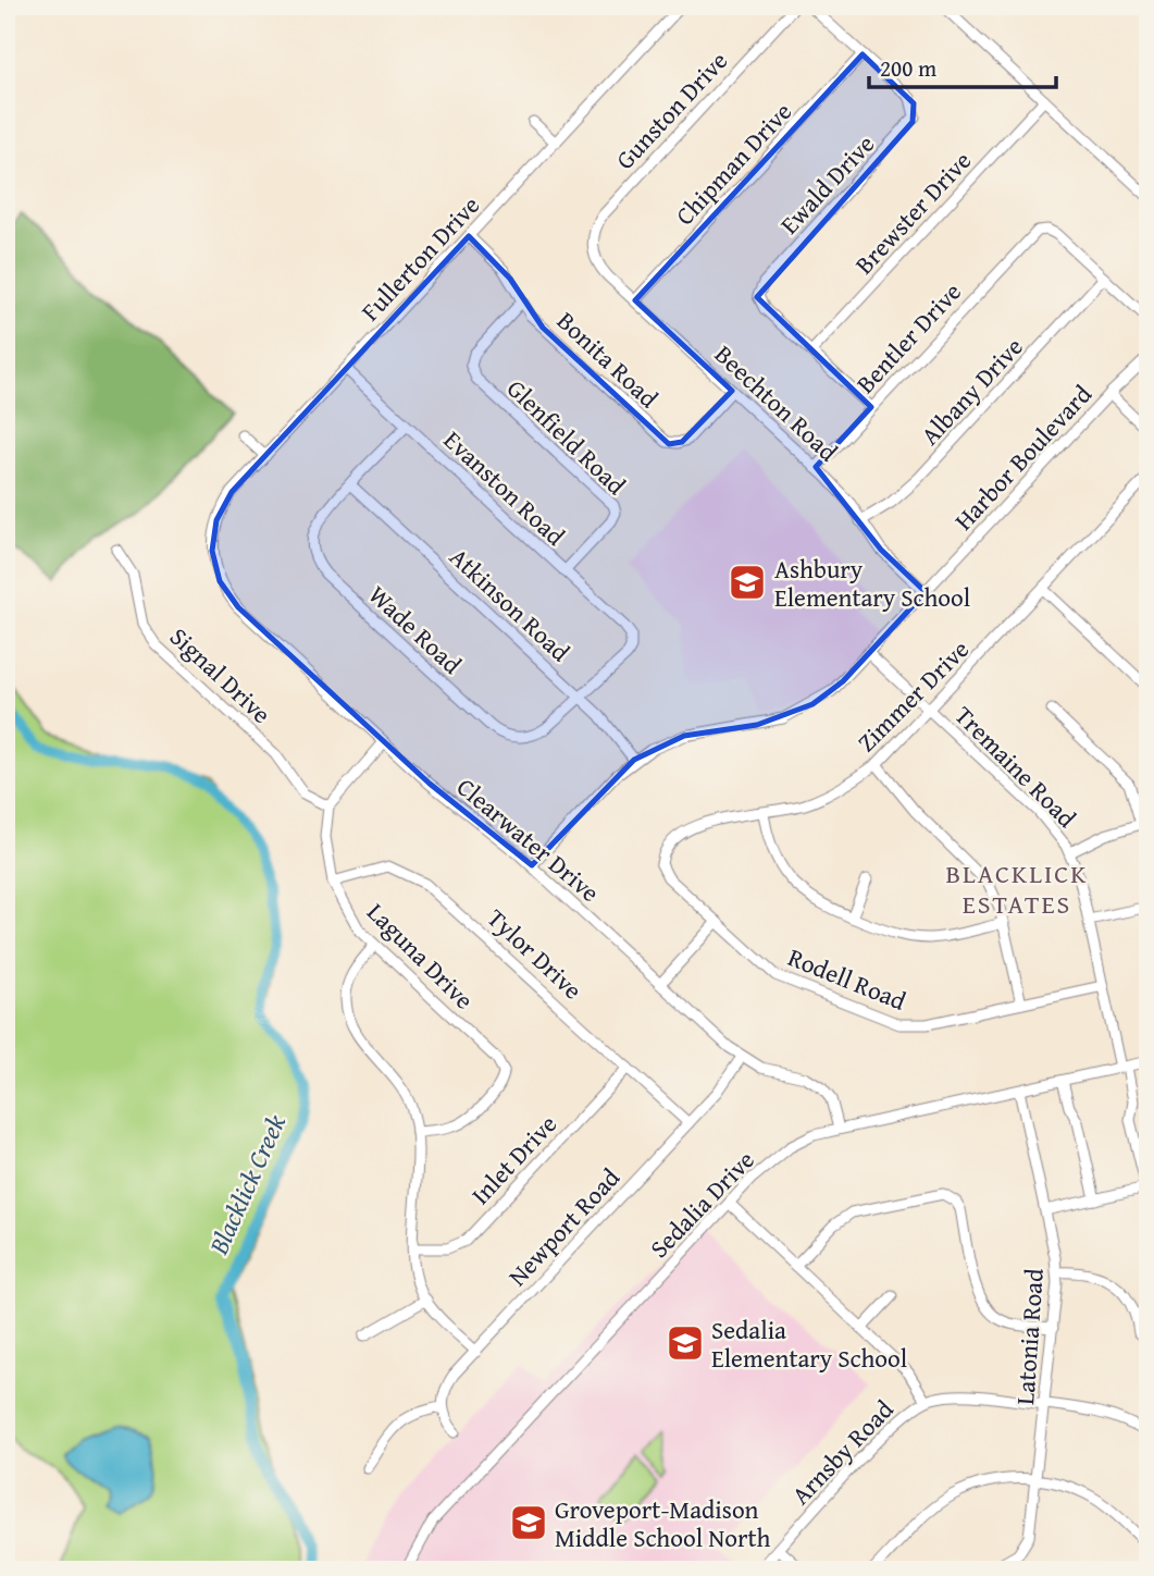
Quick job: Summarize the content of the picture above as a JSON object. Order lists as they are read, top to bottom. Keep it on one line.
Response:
{"streets":{"street":["Gunston Drive","Chipman Drive","Ewald Drive","Brewster Drive","Fullerton Drive","Bentler Drive","Bonita Road","Albany Drive","Beechton Road","Glenfield Road","Harbor Boulevard","Evanston Road","Atkinson Road","Wade Road","Signal Drive","Zimmer Drive","Tremaine Road","Clearwater Drive","Tylor Drive","Laguna Drive","Rodell Road","Inlet Drive","Sedalia Drive","Newport Road","Latonia Road","Arnsby Road"]},"crossings":[["Gunston Drive","Beechton Road"],["Chipman Drive","Ewald Drive"],["Chipman Drive","Beechton Road"],["Ewald Drive","Brewster Drive"],["Fullerton Drive","Bonita Road"],["Fullerton Drive","Evanston Road"],["Fullerton Drive","Clearwater Drive"],["Bentler Drive","Albany Drive"],["Bentler Drive","Beechton Road"],["Bonita Road","Beechton Road"],["Bonita Road","Glenfield Road"],["Albany Drive","Beechton Road"],["Beechton Road","Harbor Boulevard"],["Glenfield Road","Evanston Road"],["Harbor Boulevard","Atkinson Road"],["Harbor Boulevard","Tremaine Road"],["Harbor Boulevard","Clearwater Drive"],["Evanston Road","Atkinson Road"],["Evanston Road","Wade Road"],["Atkinson Road","Wade Road"],["Signal Drive","Laguna Drive"],["Zimmer Drive","Tremaine Road"],["Zimmer Drive","Rodell Road"],["Tremaine Road","Rodell Road"],["Tremaine Road","Sedalia Drive"],["Clearwater Drive","Sedalia Drive"],["Clearwater Drive","Newport Road"],["Tylor Drive","Laguna Drive"],["Tylor Drive","Inlet Drive"],["Tylor Drive","Newport Road"],["Sedalia Drive","Latonia Road"],["Latonia Road","Arnsby Road"]],"districts":["BLACKLICK ESTATES"],"water":["Blacklick Creek"],"places":{"school or university":["Ashbury Elementary School","Sedalia Elementary School","Groveport-Madison Middle School North"]},"scale_bar":"200 m"}
